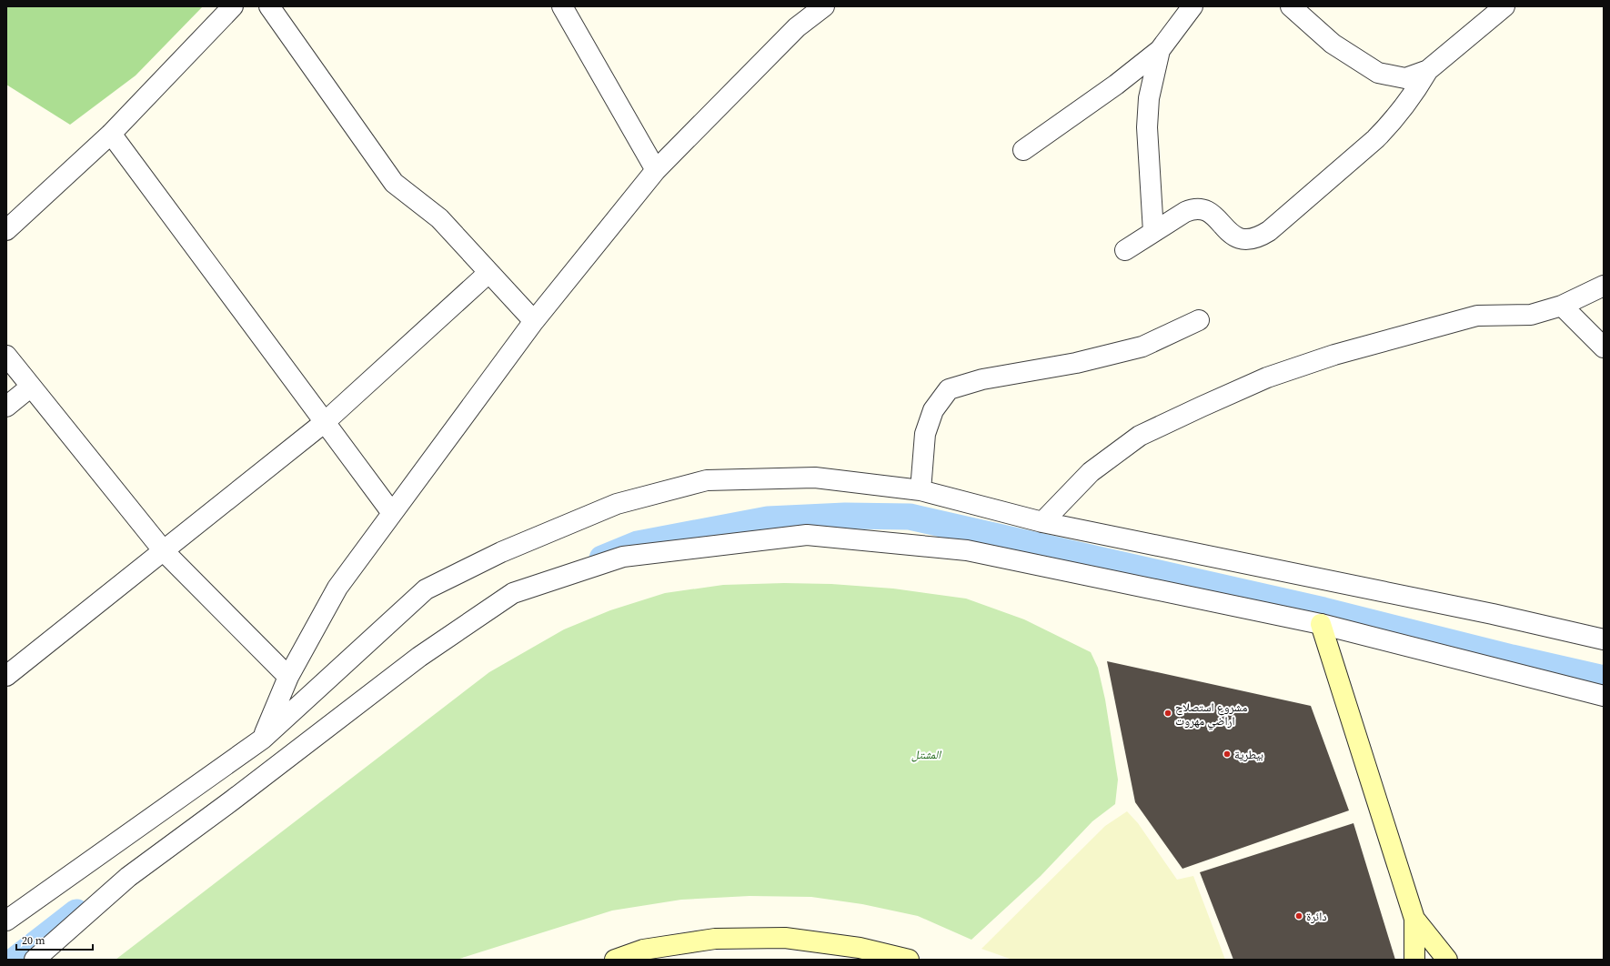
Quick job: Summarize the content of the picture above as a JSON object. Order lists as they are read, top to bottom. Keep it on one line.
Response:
{"parks":["المشتل"],"places":["مشروع استصلاح اراضي مهروت","بيطرية","دائرة"],"scale_bar":"20 m"}
